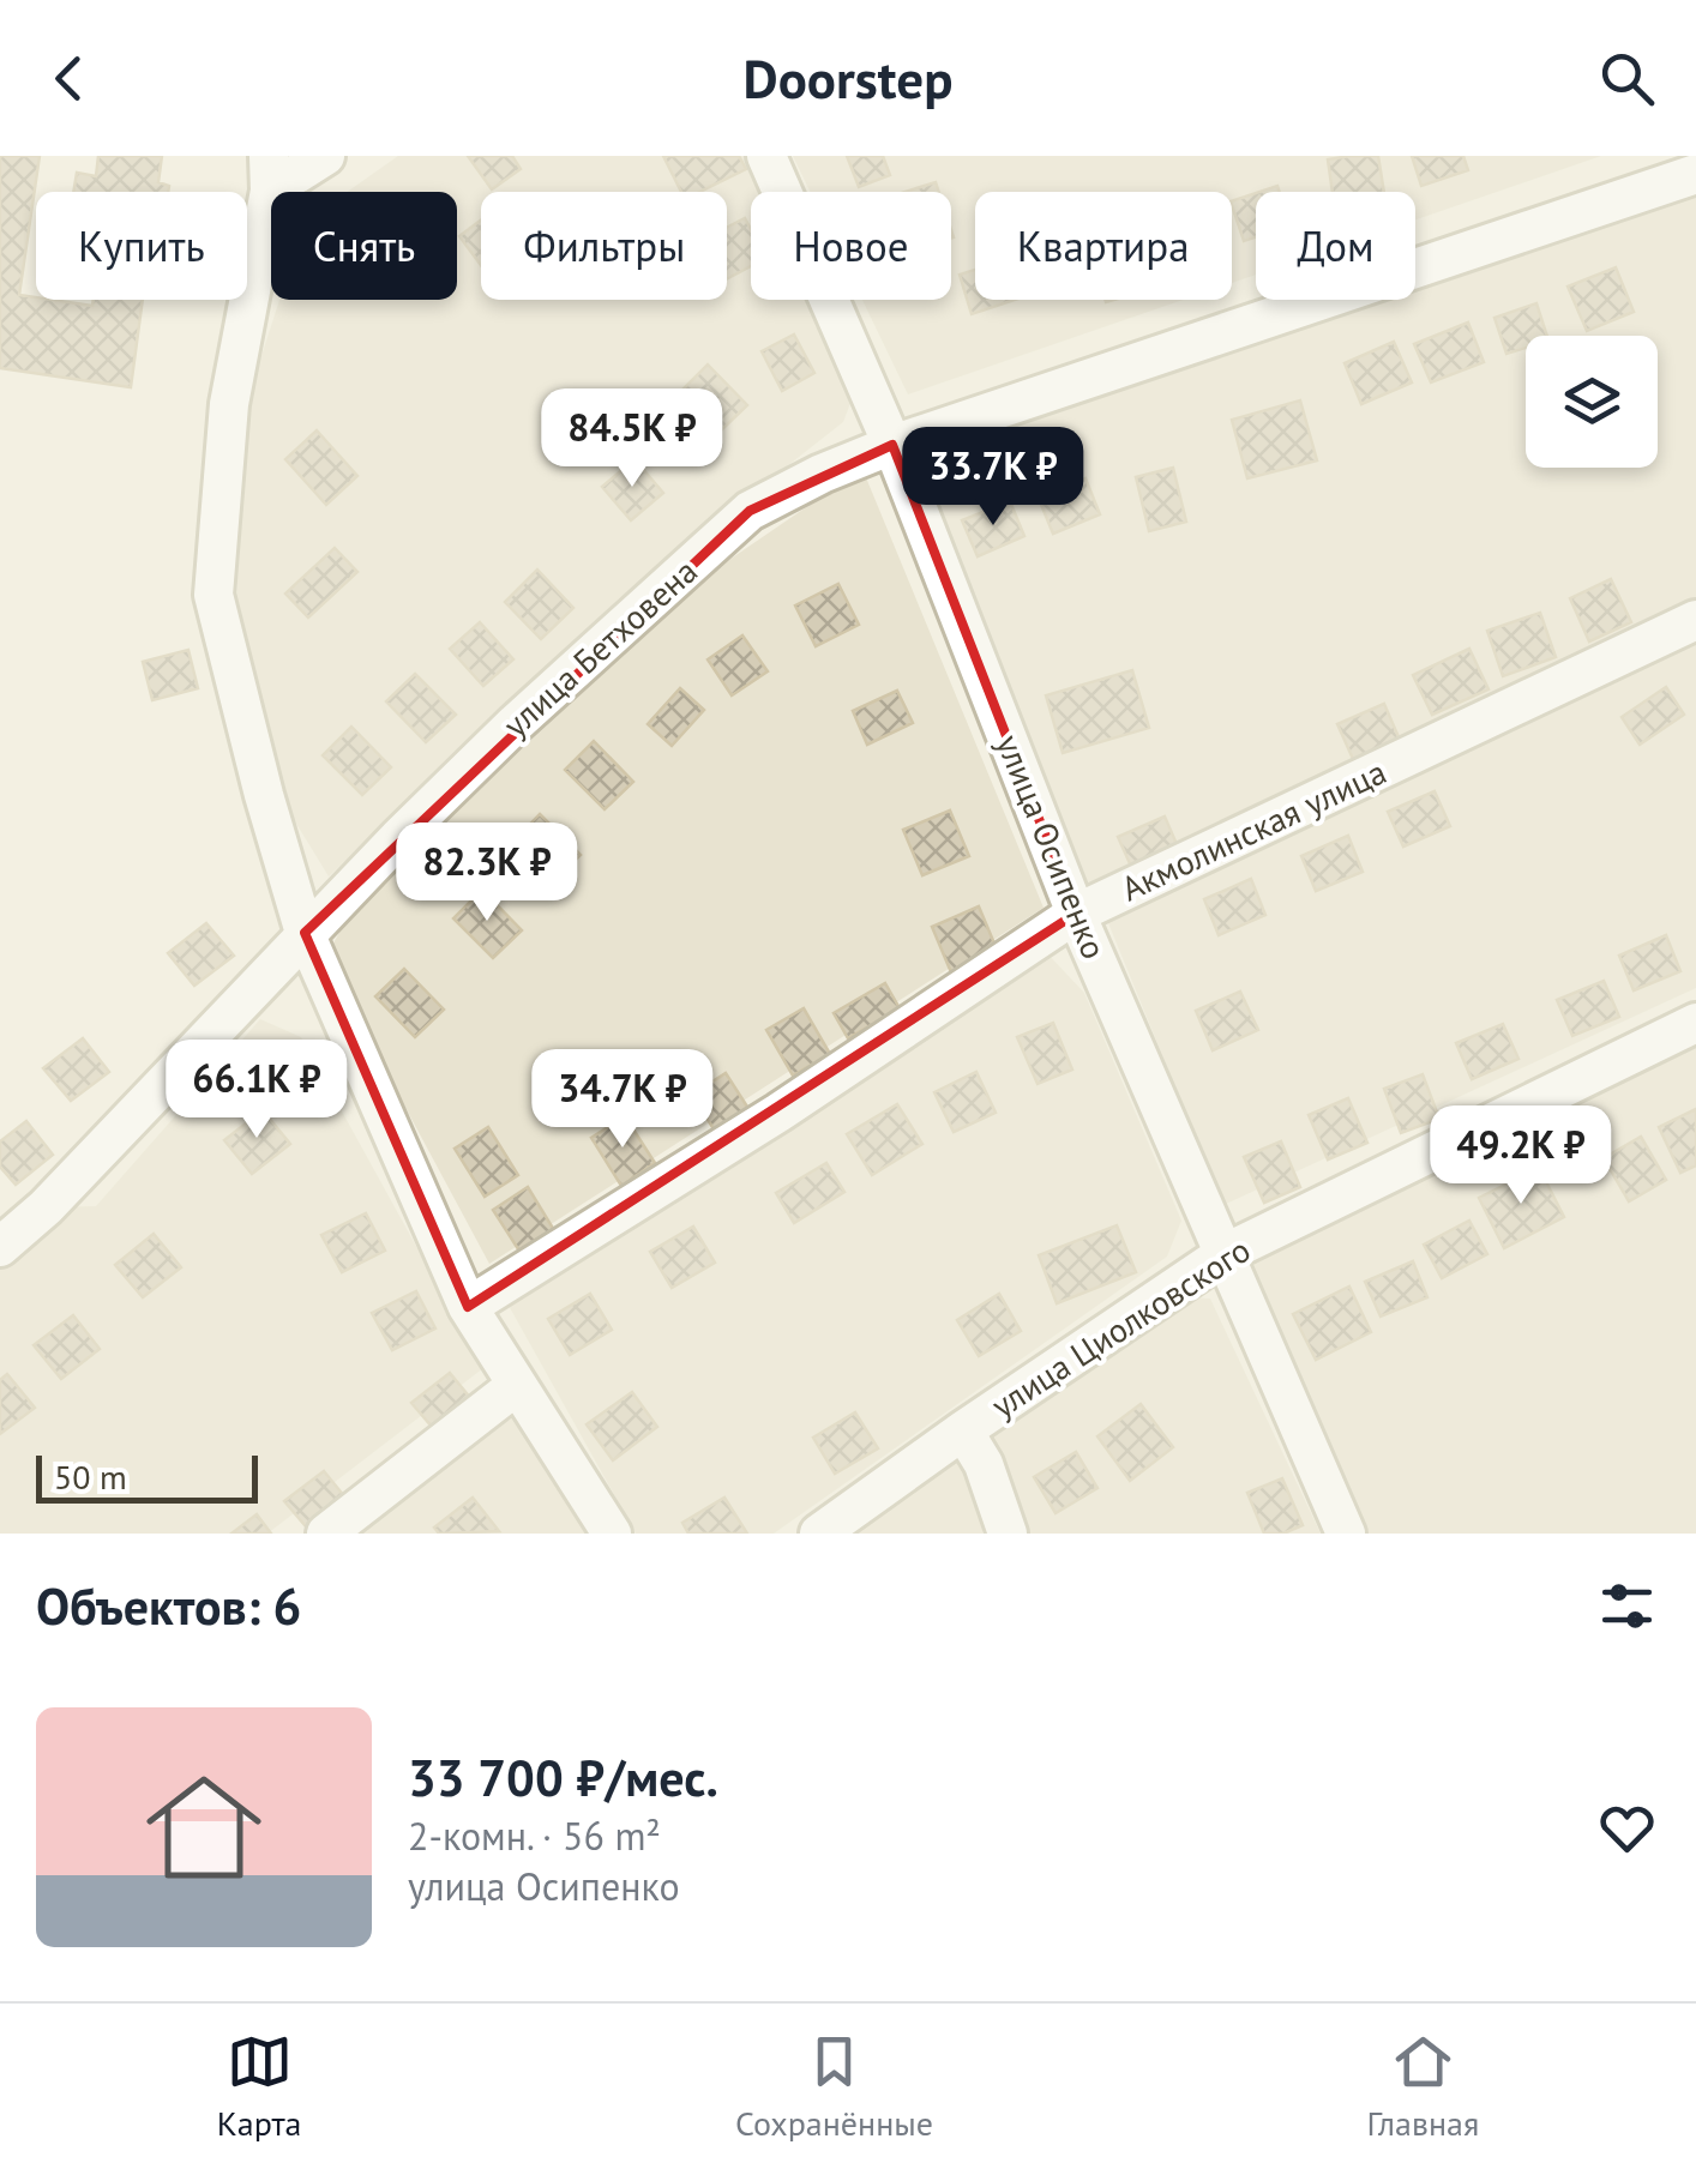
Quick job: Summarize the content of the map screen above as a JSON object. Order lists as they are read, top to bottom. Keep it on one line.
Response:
{"streets":{"street":["улица Бетховена","Акмолинская улица","улица Осипенко","улица Циолковского"]},"crossings":[["улица Бетховена","улица Осипенко"],["Акмолинская улица","улица Осипенко"],["улица Осипенко","улица Циолковского"]],"scale_bar":"50 m","page":{"header":"Doorstep","chip":["Купить","Снять","Фильтры","Новое","Квартира","Дом"],"price":["84.5K ₽","33.7K ₽","82.3K ₽","66.1K ₽","34.7K ₽","49.2K ₽"],"scale":"50 m","heading":"Объектов: 6","list":[{"name":"33 700 ₽/мес.","note":"2-комн. · 56 m² · улица Осипенко"}],"tabs":["Карта","Сохранённые","Главная"]}}
